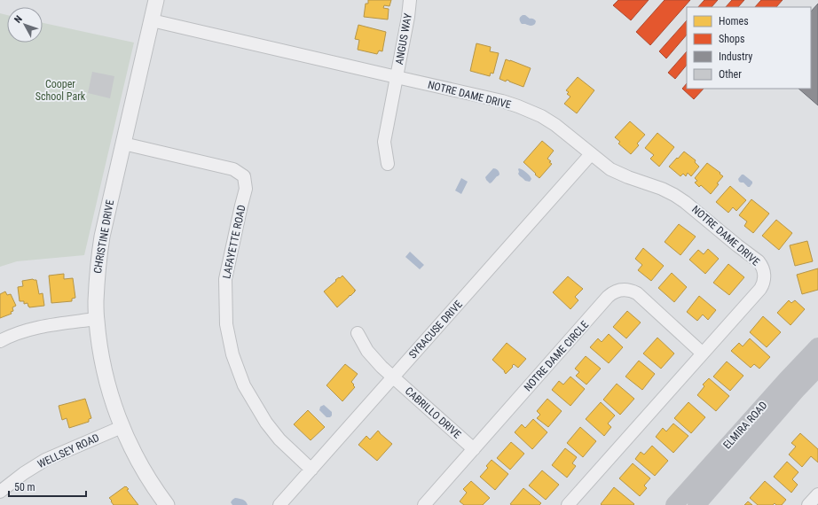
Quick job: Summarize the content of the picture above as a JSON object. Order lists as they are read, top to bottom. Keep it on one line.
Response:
{"streets":{"main road":["ELMIRA ROAD"],"street":["ANGUS WAY","NOTRE DAME DRIVE","CHRISTINE DRIVE","LAFAYETTE ROAD","SYRACUSE DRIVE","NOTRE DAME CIRCLE","CABRILLO DRIVE","WELLSEY ROAD"]},"crossings":[["ANGUS WAY","NOTRE DAME DRIVE"],["NOTRE DAME DRIVE","CHRISTINE DRIVE"],["NOTRE DAME DRIVE","SYRACUSE DRIVE"],["NOTRE DAME DRIVE","NOTRE DAME CIRCLE"],["CHRISTINE DRIVE","LAFAYETTE ROAD"],["CHRISTINE DRIVE","WELLSEY ROAD"],["LAFAYETTE ROAD","SYRACUSE DRIVE"],["SYRACUSE DRIVE","CABRILLO DRIVE"],["NOTRE DAME CIRCLE","CABRILLO DRIVE"]],"parks":["Cooper School Park"],"legend":["Homes","Shops","Industry","Other"],"scale_bar":"50 m","north":"top left"}
